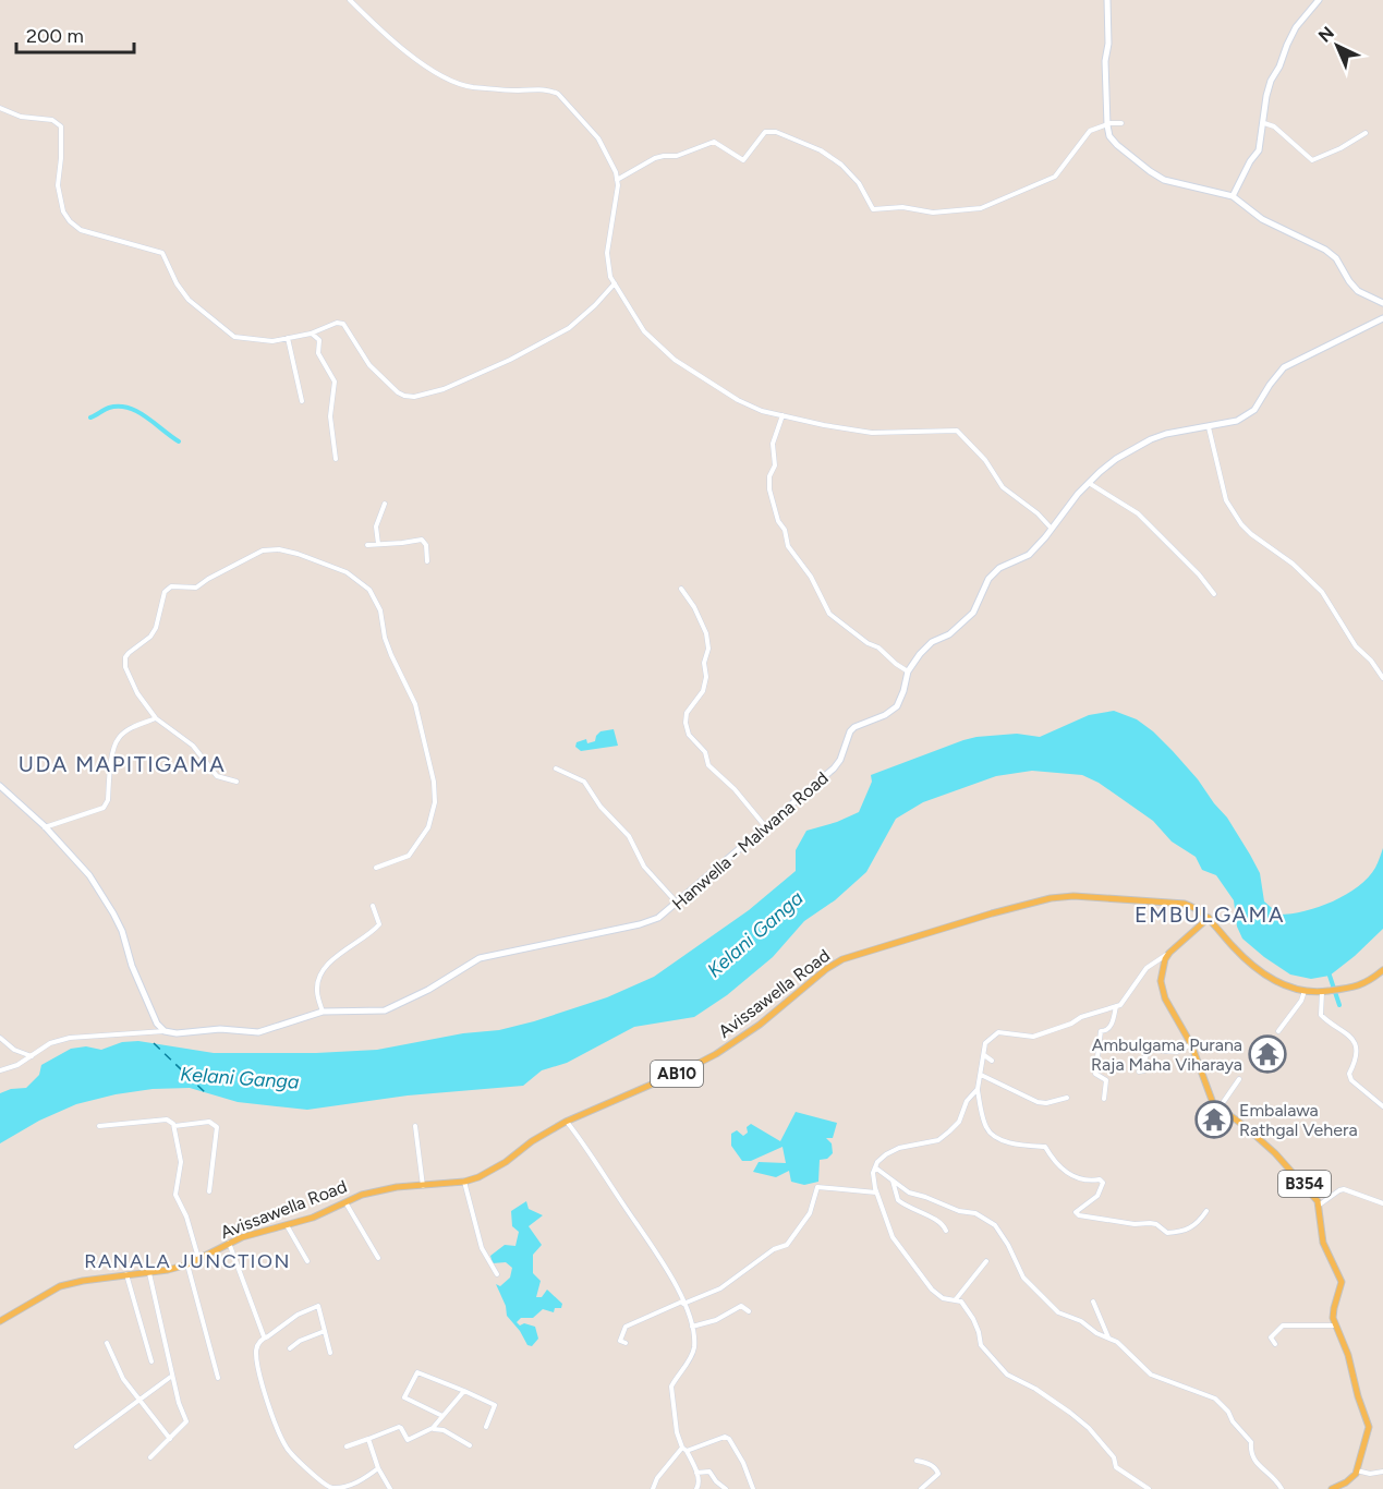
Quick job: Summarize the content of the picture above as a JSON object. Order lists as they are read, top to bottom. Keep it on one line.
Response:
{"streets":{"main road":["Avissawella Road","AB10","B354"],"street":["Hanwella - Malwana Road"]},"districts":["UDA MAPITIGAMA","EMBULGAMA","RANALA JUNCTION"],"water":["Kelani Ganga"],"places":{"temple":["Ambulgama Purana Raja Maha Viharaya","Embalawa Rathgal Vehera"]},"scale_bar":"200 m","north":"top left"}
